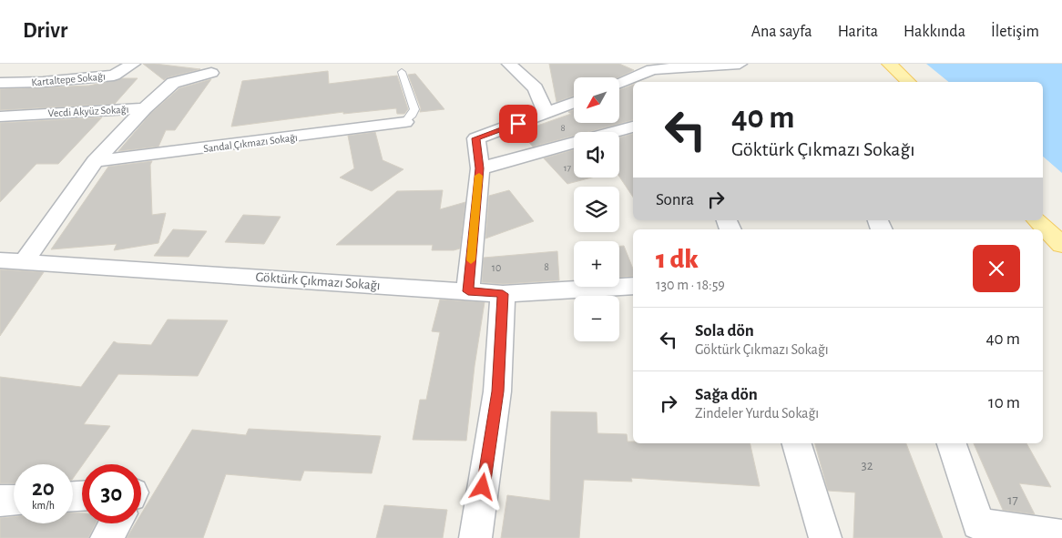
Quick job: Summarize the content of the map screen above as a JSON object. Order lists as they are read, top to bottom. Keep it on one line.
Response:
{"streets":{"street":["Kartaltepe Sokağı","Vecdi Akyüz Sokağı","Sandal Çıkmazı Sokağı","Göktürk Çıkmazı Sokağı"]},"crossings":[["Vecdi Akyüz Sokağı","Sandal Çıkmazı Sokağı"],["Vecdi Akyüz Sokağı","Göktürk Çıkmazı Sokağı"]],"house_numbers":["8","17","8","10","32","17"],"north":"bottom left","page":{"header":"Drivr","nav":["Ana sayfa","Harita","Hakkında","İletişim"],"map_buttons":["+","−"],"turn":["40 m","Göktürk Çıkmazı Sokağı"],"then":"Sonra","heading":["1 dk","130 m · 18:59"],"list":[{"name":"Sola dön","note":"Göktürk Çıkmazı Sokağı","value":"40 m"},{"name":"Sağa dön","note":"Zindeler Yurdu Sokağı","value":"10 m"}],"speed":"20 km/h","limit":"30"}}
